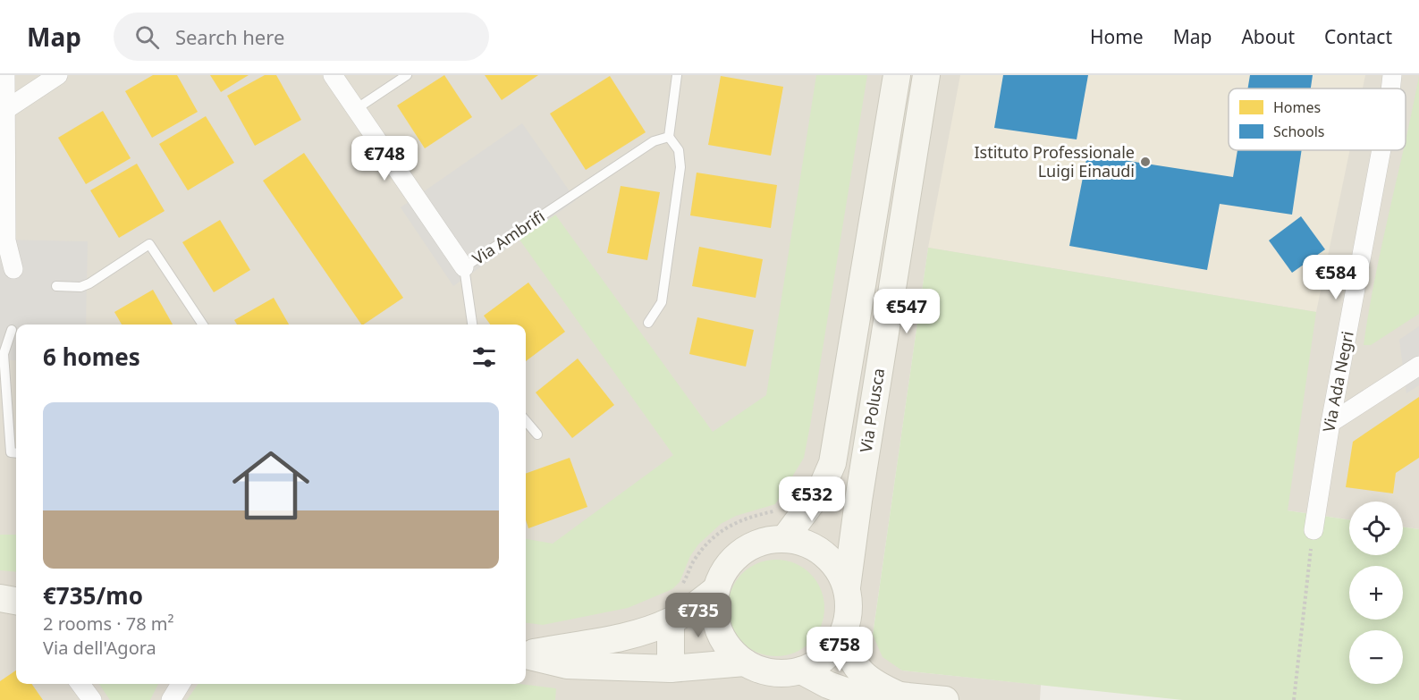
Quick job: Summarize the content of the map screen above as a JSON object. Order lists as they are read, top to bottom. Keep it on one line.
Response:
{"streets":{"street":["Via Ambrifi","Via Ada Negri","Via Polusca"]},"places":["Istituto Professionale Luigi Einaudi"],"legend":["Homes","Schools"],"page":{"header":"Map","search":"Search here","nav":["Home","Map","About","Contact"],"price":["€748","€584","€547","€532","€735","€758"],"heading":"6 homes","list":[{"name":"€735/mo","note":"2 rooms · 78 m² · Via dell'Agora"}],"map_buttons":["+","−"]}}
